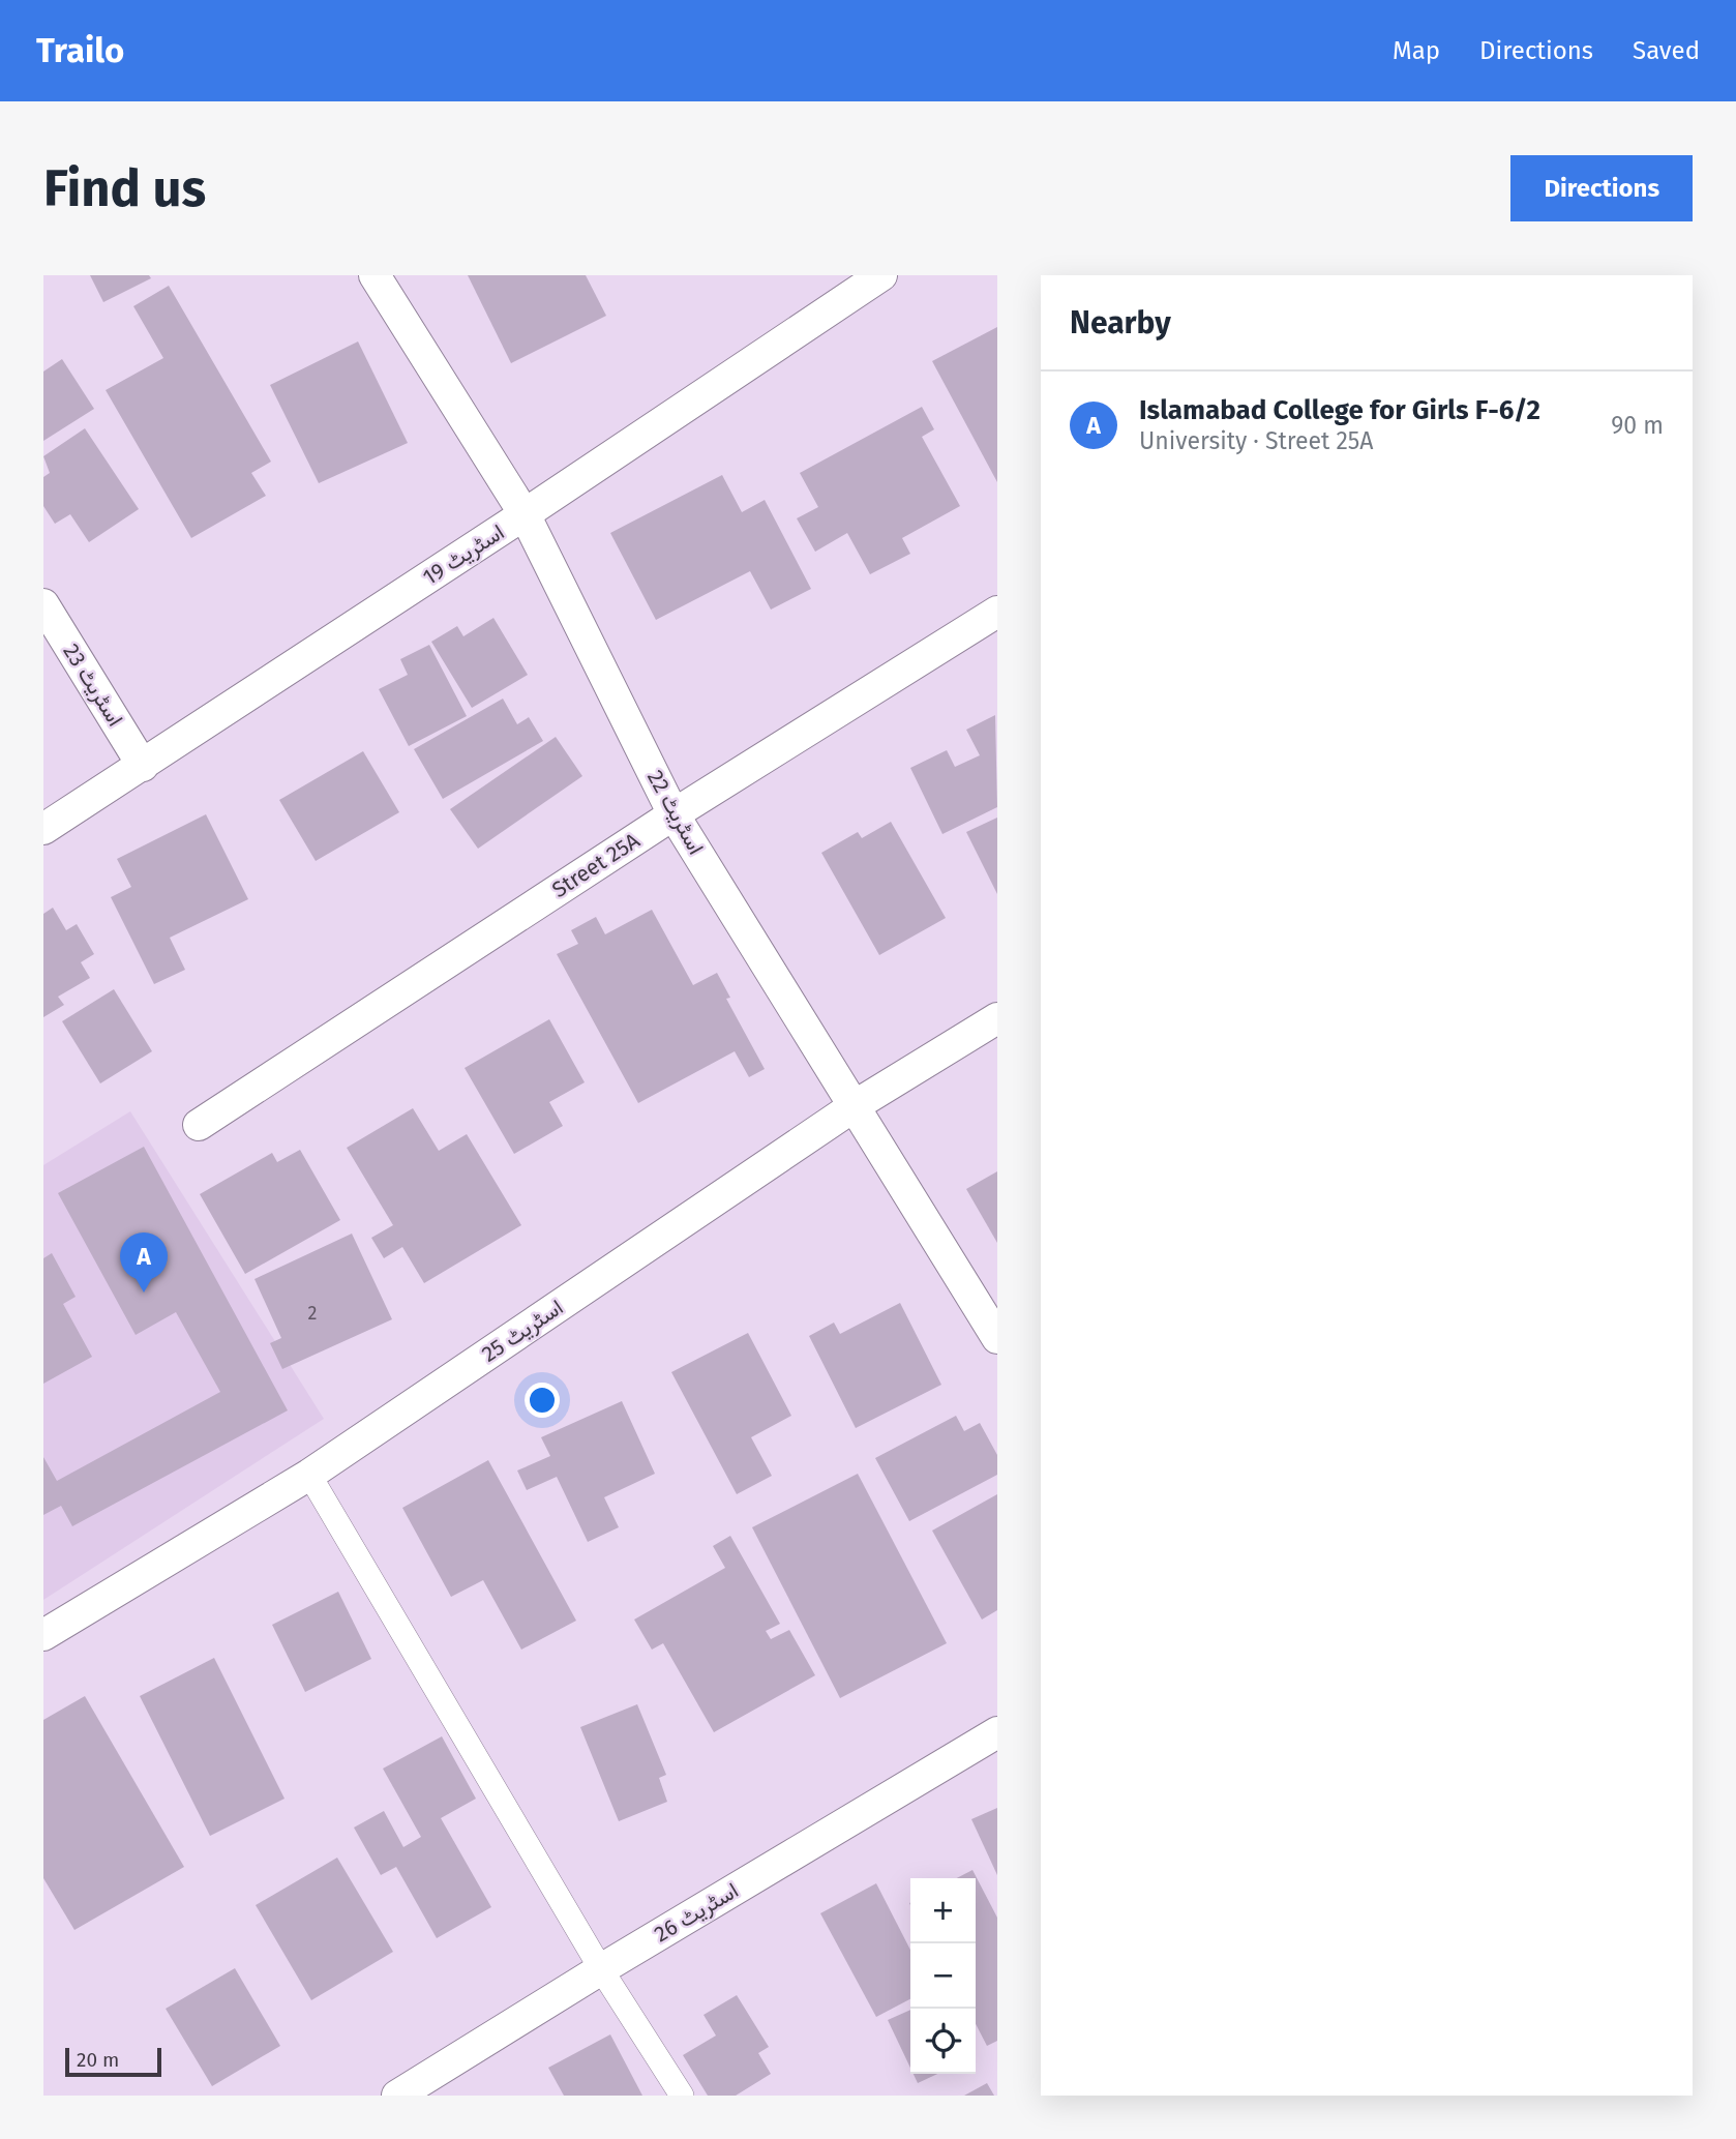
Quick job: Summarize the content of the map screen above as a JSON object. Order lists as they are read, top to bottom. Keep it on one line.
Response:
{"streets":{"street":["اسٹریٹ 19","اسٹریٹ 23","اسٹریٹ 22","Street 25A","اسٹریٹ 25","اسٹریٹ 26"]},"crossings":[["اسٹریٹ 19","اسٹریٹ 23"],["اسٹریٹ 19","اسٹریٹ 22"],["اسٹریٹ 22","Street 25A"],["اسٹریٹ 22","اسٹریٹ 25"]],"house_numbers":["2"],"scale_bar":"20 m","page":{"header":"Trailo","nav":["Map","Directions","Saved"],"buttons":"Directions","title":"Find us","heading":"Nearby","list":[{"mark":"A","name":"Islamabad College for Girls F-6/2","note":"University · Street 25A","value":"90 m"}],"pins":"A","map_buttons":["+","−"],"scale":"20 m"}}
